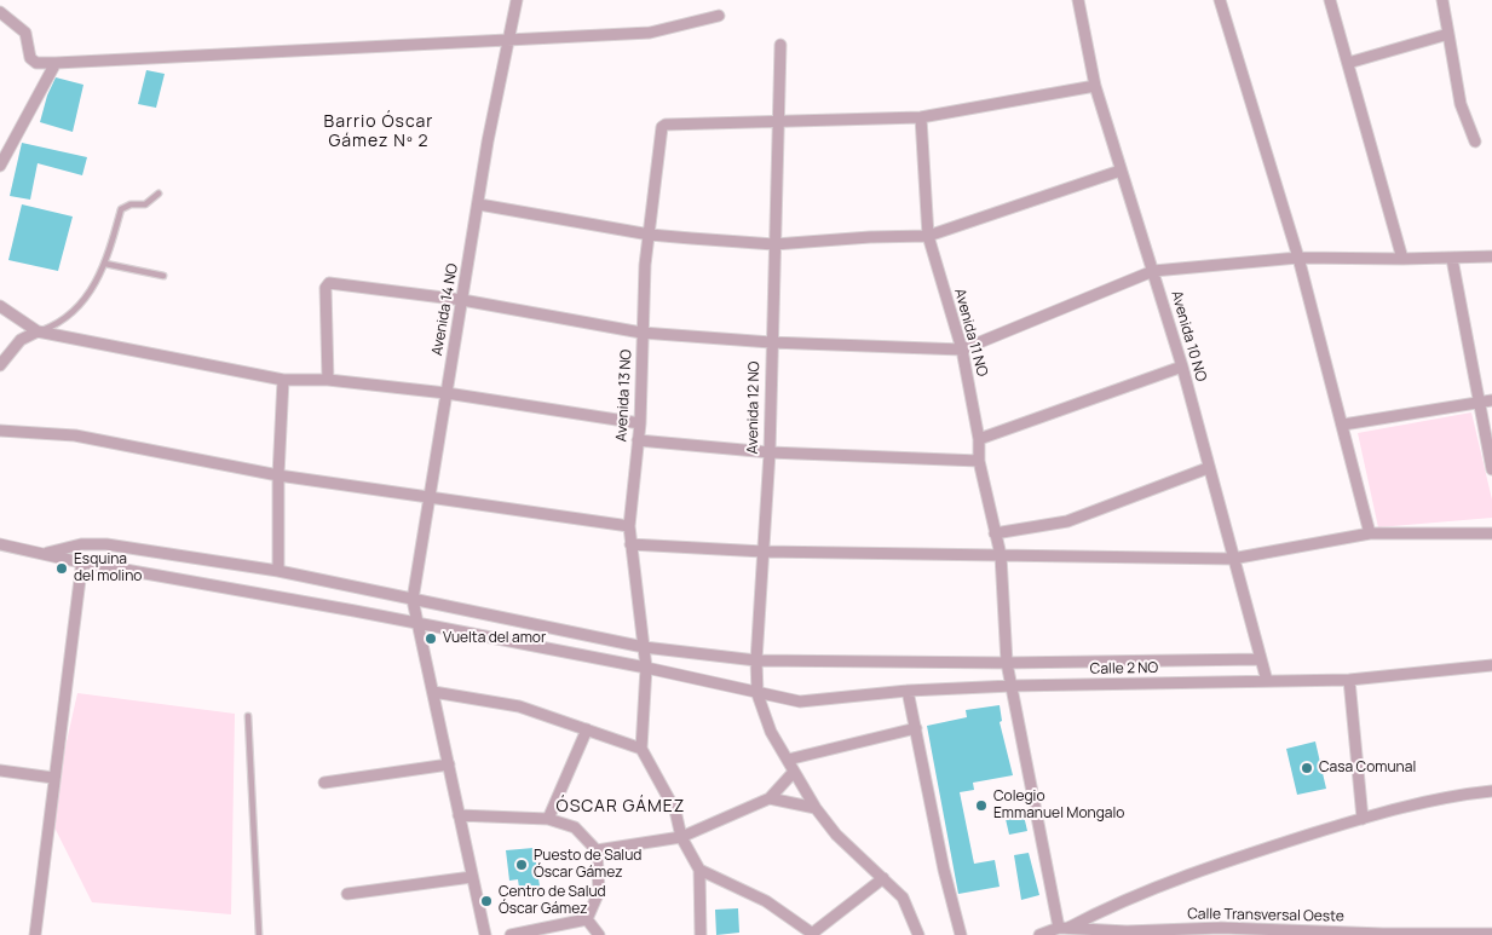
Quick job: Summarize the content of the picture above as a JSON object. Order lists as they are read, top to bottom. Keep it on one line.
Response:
{"streets":{"street":["Avenida 14 NO","Avenida 11 NO","Avenida 10 NO","Avenida 13 NO","Avenida 12 NO","Calle 2 NO","Calle Transversal Oeste"]},"crossings":[["Avenida 14 NO","Calle 2 NO"],["Avenida 11 NO","Calle 2 NO"],["Avenida 11 NO","Calle Transversal Oeste"],["Avenida 10 NO","Calle 2 NO"],["Avenida 13 NO","Avenida 12 NO"],["Avenida 13 NO","Calle 2 NO"],["Avenida 12 NO","Calle 2 NO"]],"districts":["Barrio Óscar Gámez Nº 2","ÓSCAR GÁMEZ"],"places":["Esquina del molino","Vuelta del amor","Casa Comunal","Colegio Emmanuel Mongalo","Puesto de Salud Óscar Gámez","Centro de Salud Óscar Gámez"]}
